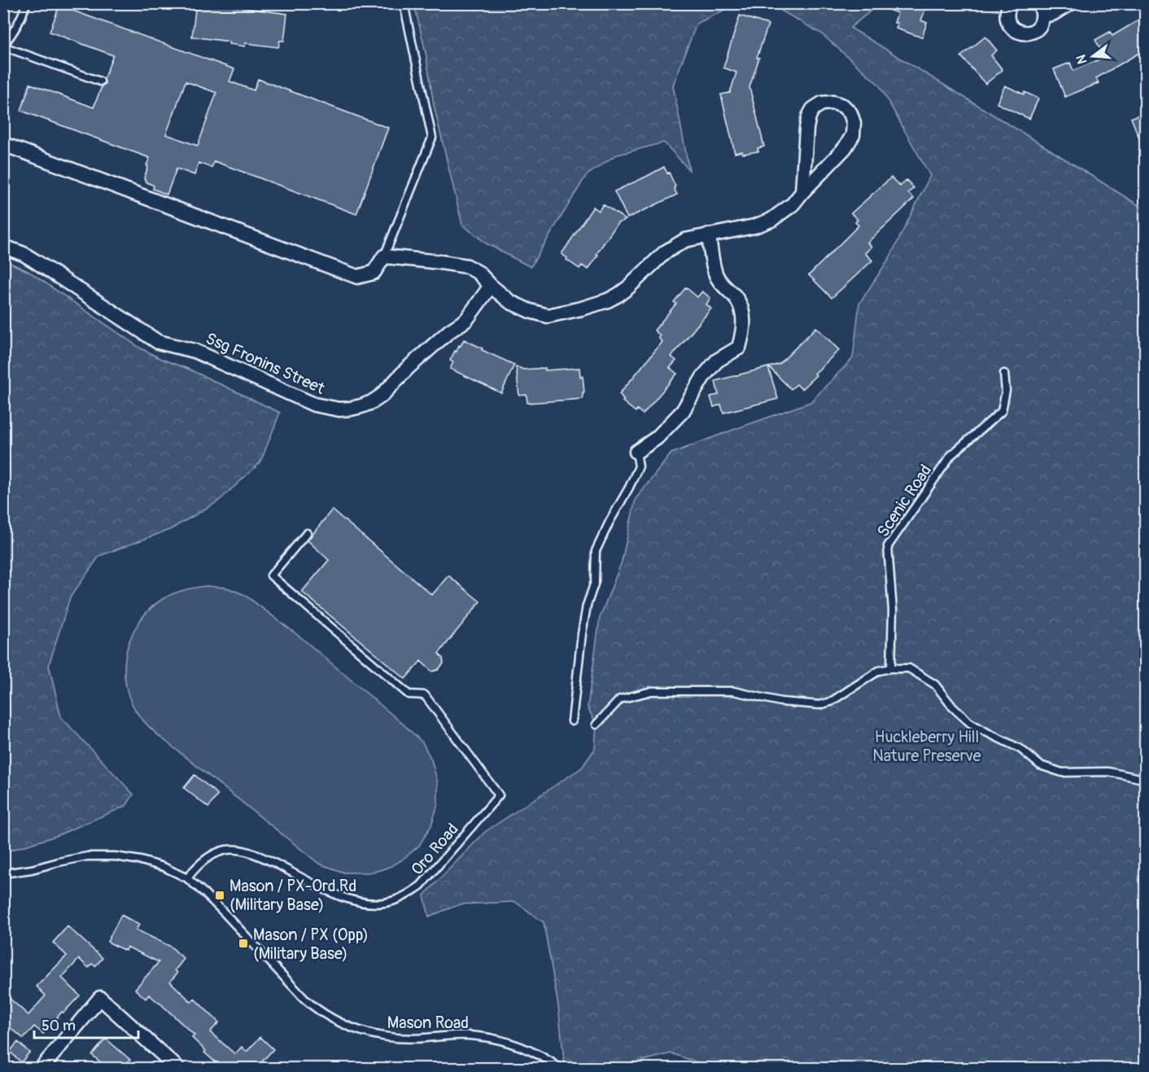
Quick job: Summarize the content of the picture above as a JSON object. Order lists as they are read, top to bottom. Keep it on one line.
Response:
{"streets":{"street":["Ssg Fronins Street"],"lane":["Scenic Road","Oro Road","Mason Road"]},"crossings":[["Oro Road","Mason Road"]],"parks":["Huckleberry Hill Nature Preserve"],"places":{"transit":["Mason / PX-Ord Rd (Military Base)","Mason / PX (Opp) (Military Base)"]},"scale_bar":"50 m","north":"left"}
